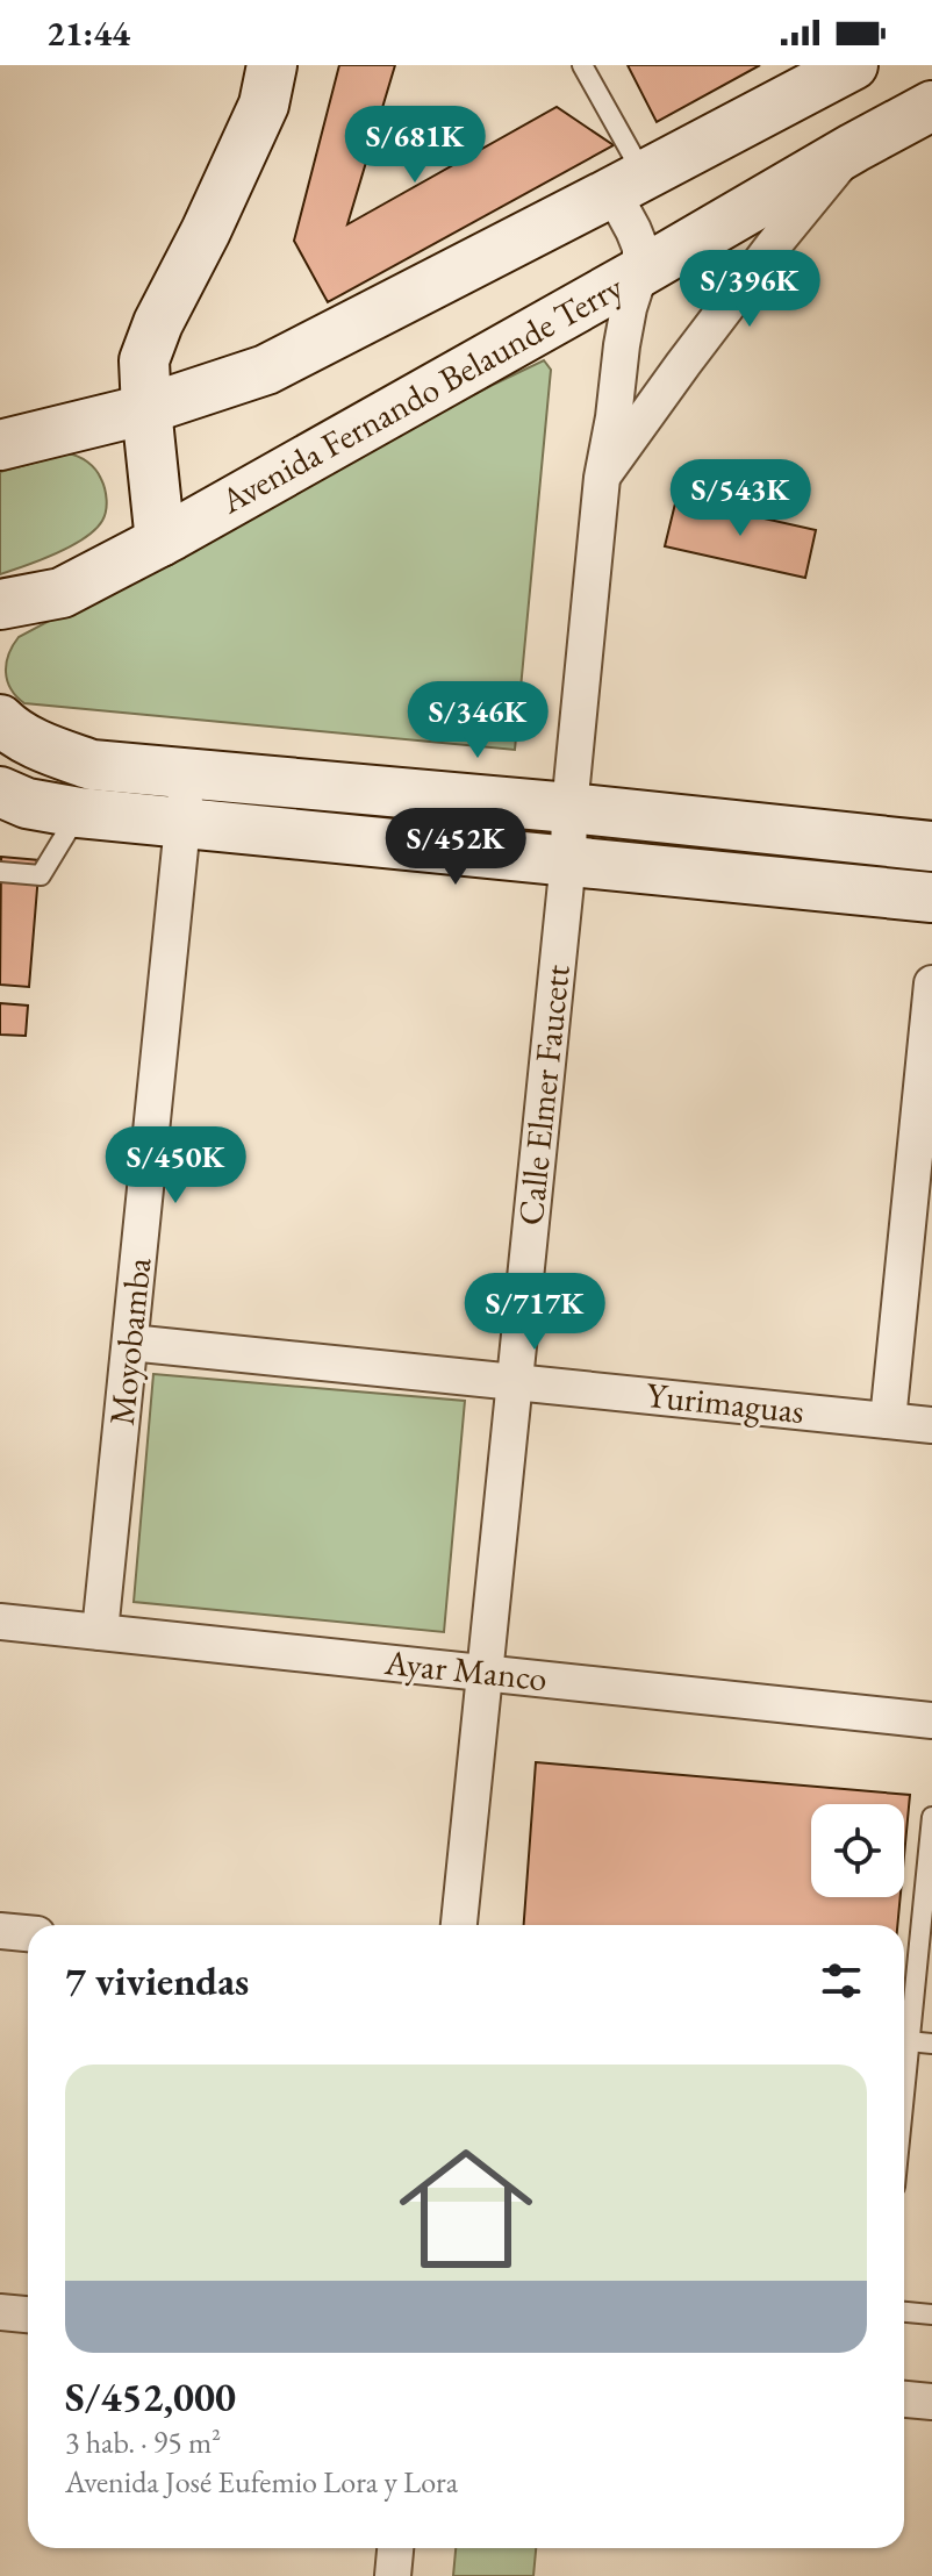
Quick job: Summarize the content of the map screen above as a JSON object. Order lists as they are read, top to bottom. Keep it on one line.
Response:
{"streets":{"main road":["Avenida Fernando Belaunde Terry"],"street":["Calle Elmer Faucett","Moyobamba","Yurimaguas","Ayar Manco"]},"crossings":[["Avenida Fernando Belaunde Terry","Calle Elmer Faucett"],["Calle Elmer Faucett","Yurimaguas"],["Calle Elmer Faucett","Ayar Manco"],["Moyobamba","Yurimaguas"],["Moyobamba","Ayar Manco"]],"page":{"status":"21:44","price":["S/681K","S/396K","S/543K","S/346K","S/452K","S/450K","S/717K"],"heading":"7 viviendas","list":[{"name":"S/452,000","note":"3 hab. · 95 m² · Avenida José Eufemio Lora y Lora"}]}}
